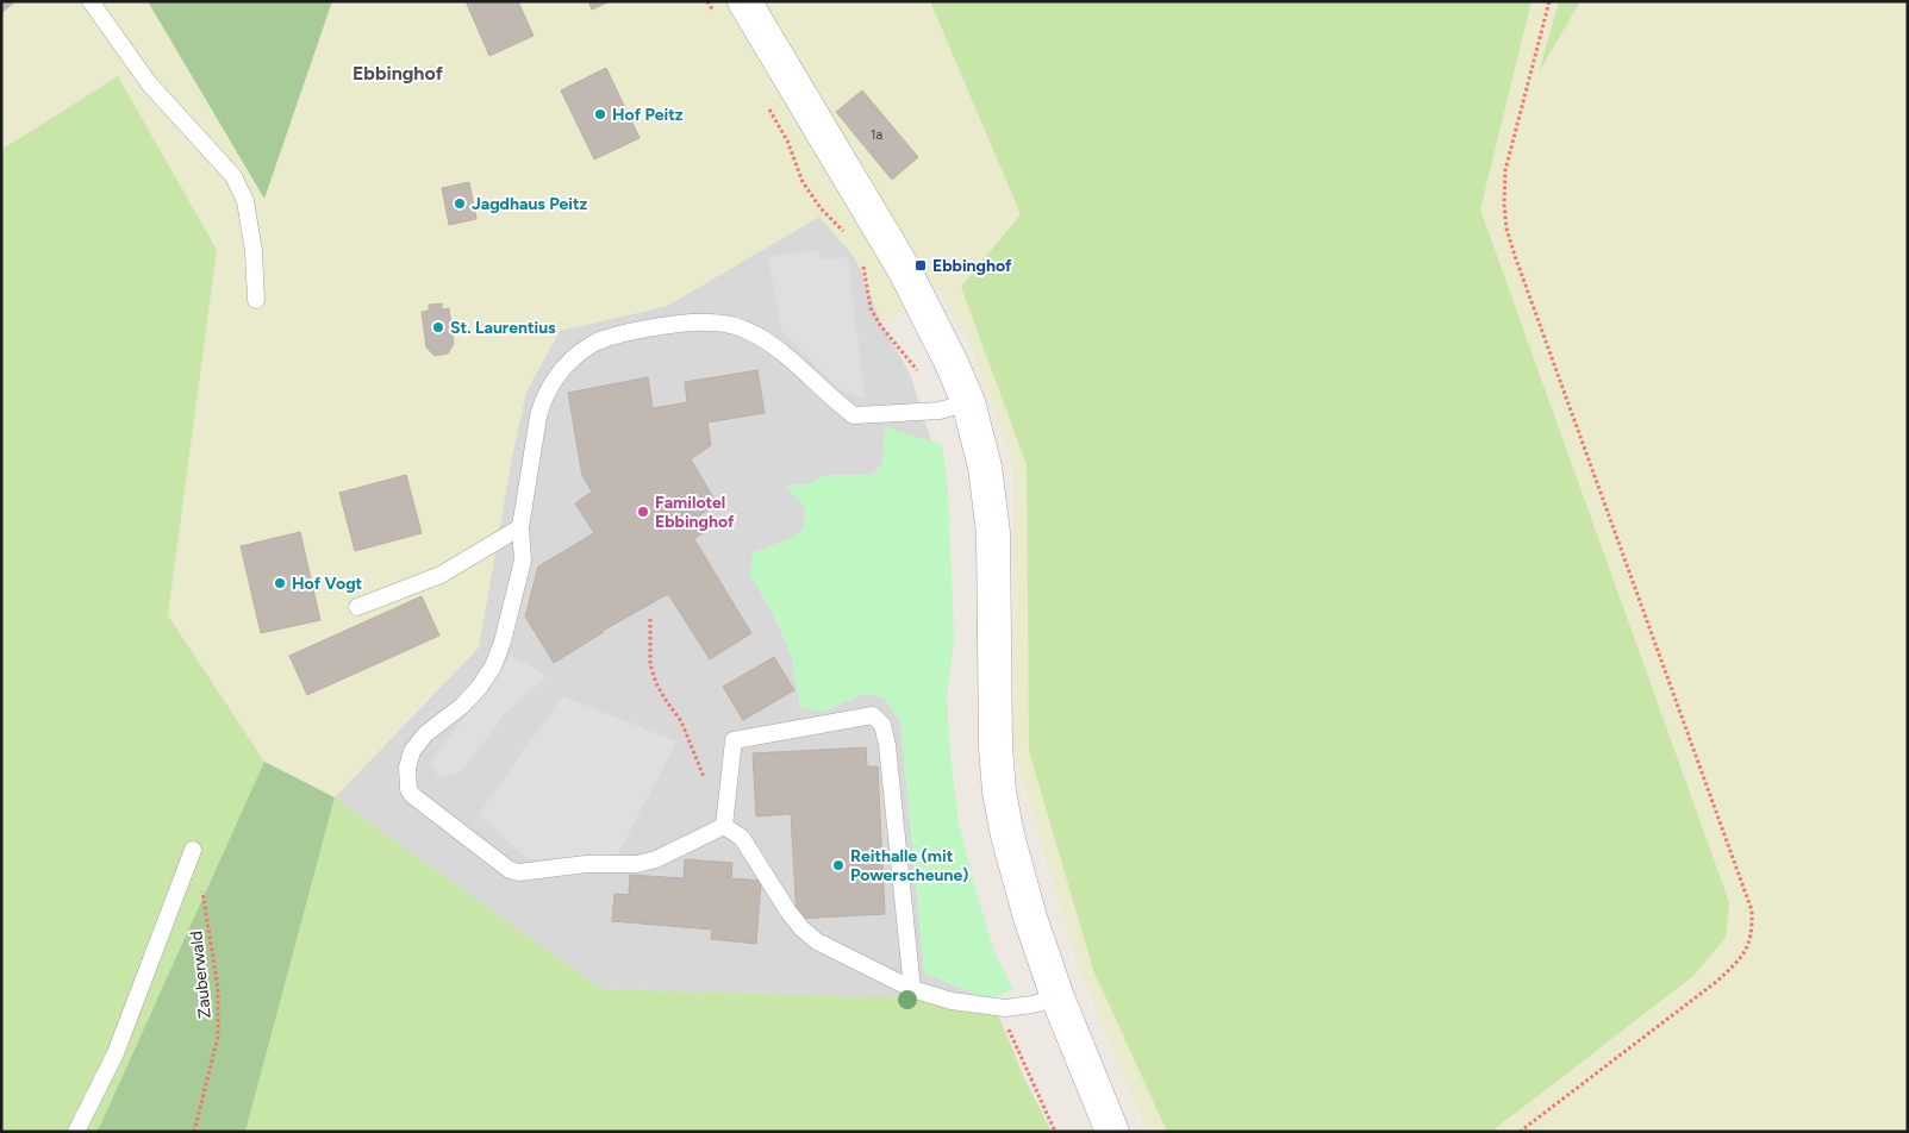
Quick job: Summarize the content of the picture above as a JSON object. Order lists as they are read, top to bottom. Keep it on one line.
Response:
{"streets":{"path":["Zauberwald"]},"districts":["Ebbinghof"],"places":{"other":["Hof Peitz","Jagdhaus Peitz","St. Laurentius","Familotel Ebbinghof","Hof Vogt","Reithalle (mit Powerscheune)"],"transit":["Ebbinghof"]},"house_numbers":["1a"]}
